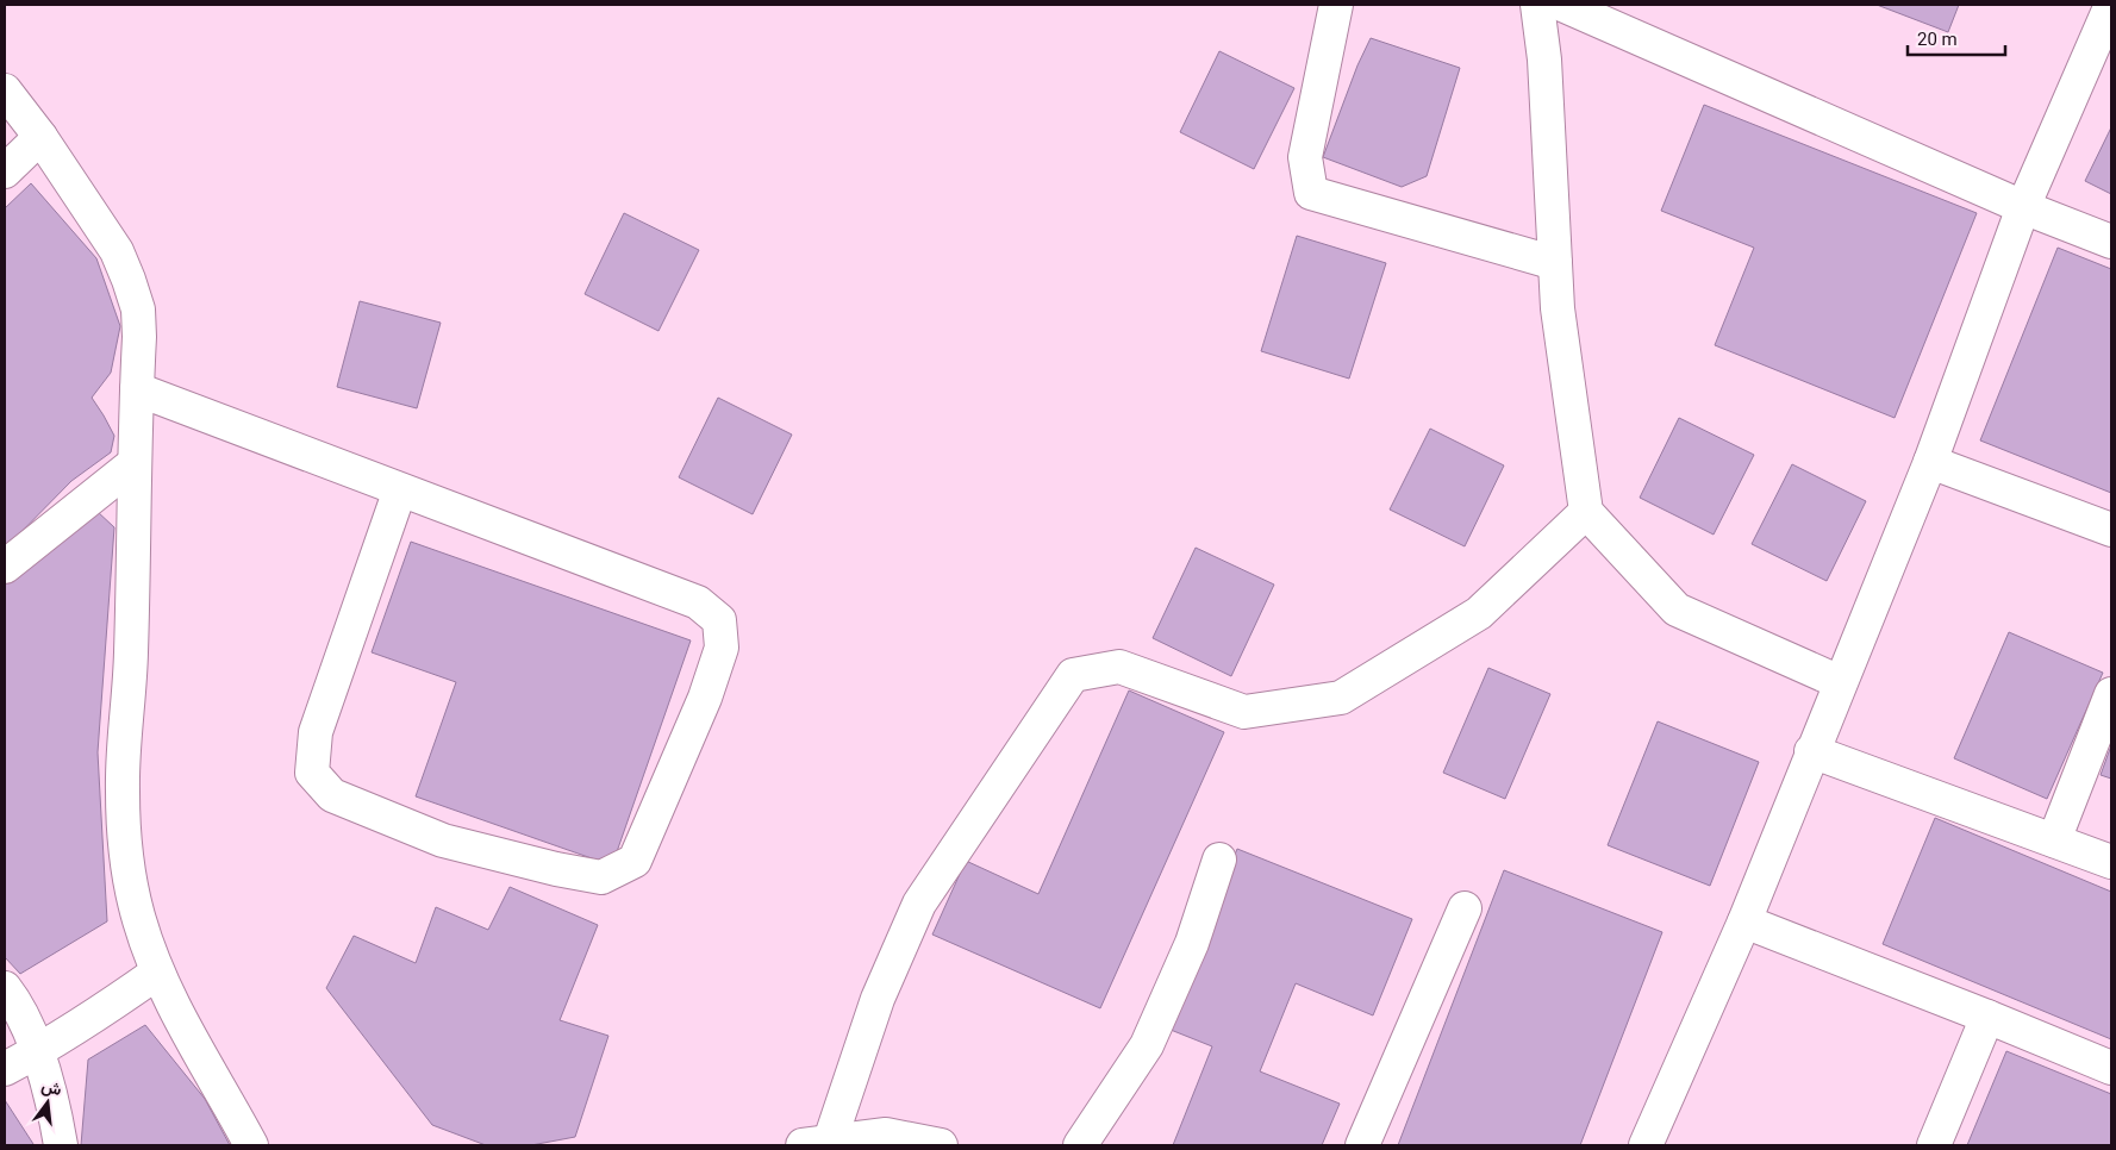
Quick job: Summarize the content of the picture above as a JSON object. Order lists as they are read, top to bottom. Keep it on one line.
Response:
{"scale_bar":"20 m","north":"top"}
